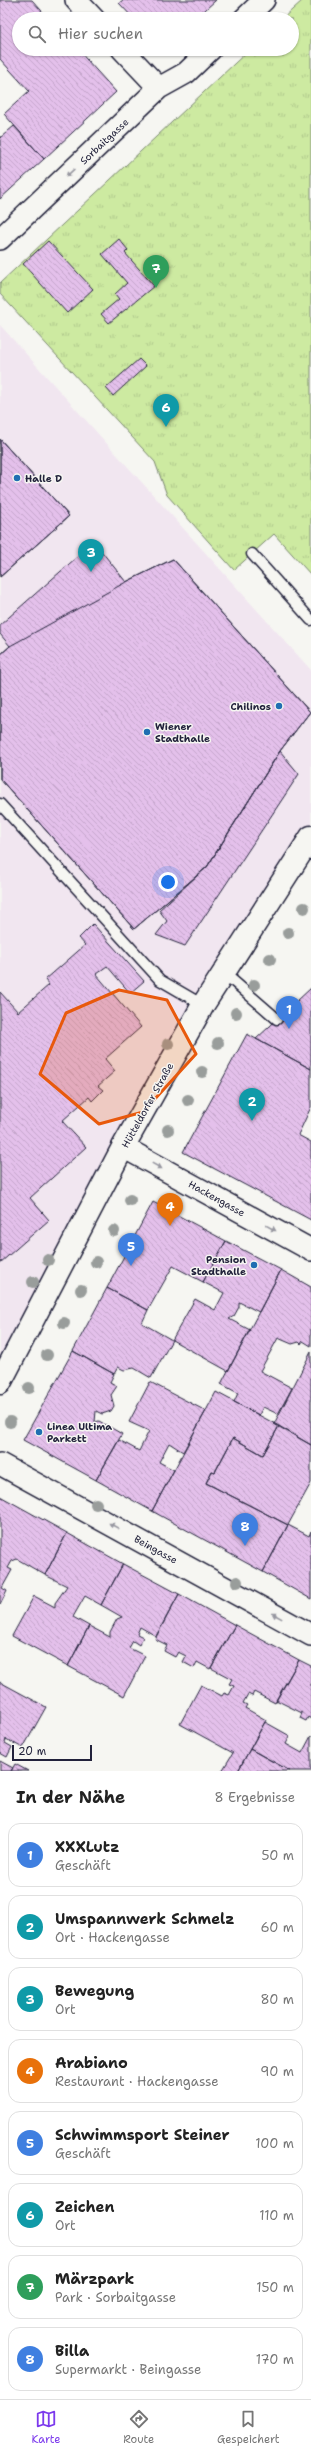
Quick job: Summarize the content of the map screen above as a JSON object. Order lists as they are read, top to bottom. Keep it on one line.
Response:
{"streets":{"main road":["Hütteldorfer Straße"],"street":["Sorbaitgasse","Hackengasse","Beingasse"]},"crossings":[["Hütteldorfer Straße","Hackengasse"]],"one_way":["Sorbaitgasse","Hackengasse","Beingasse"],"places":["Halle D","Chilinos","Wiener Stadthalle","Pension Stadthalle","Linea Ultima Parkett"],"scale_bar":"20 m","page":{"search":"Hier suchen","pins":["7","6","3","1","2","4","5","8"],"scale":"20 m","heading":["In der Nähe","8 Ergebnisse"],"list":[{"mark":"1","name":"XXXLutz","note":"Geschäft","value":"50 m"},{"mark":"2","name":"Umspannwerk Schmelz","note":"Ort · Hackengasse","value":"60 m"},{"mark":"3","name":"Bewegung","note":"Ort","value":"80 m"},{"mark":"4","name":"Arabiano","note":"Restaurant · Hackengasse","value":"90 m"},{"mark":"5","name":"Schwimmsport Steiner","note":"Geschäft","value":"100 m"},{"mark":"6","name":"Zeichen","note":"Ort","value":"110 m"},{"mark":"7","name":"Märzpark","note":"Park · Sorbaitgasse","value":"150 m"},{"mark":"8","name":"Billa","note":"Supermarkt · Beingasse","value":"170 m"}],"nav":["Karte","Route","Gespeichert"]}}
